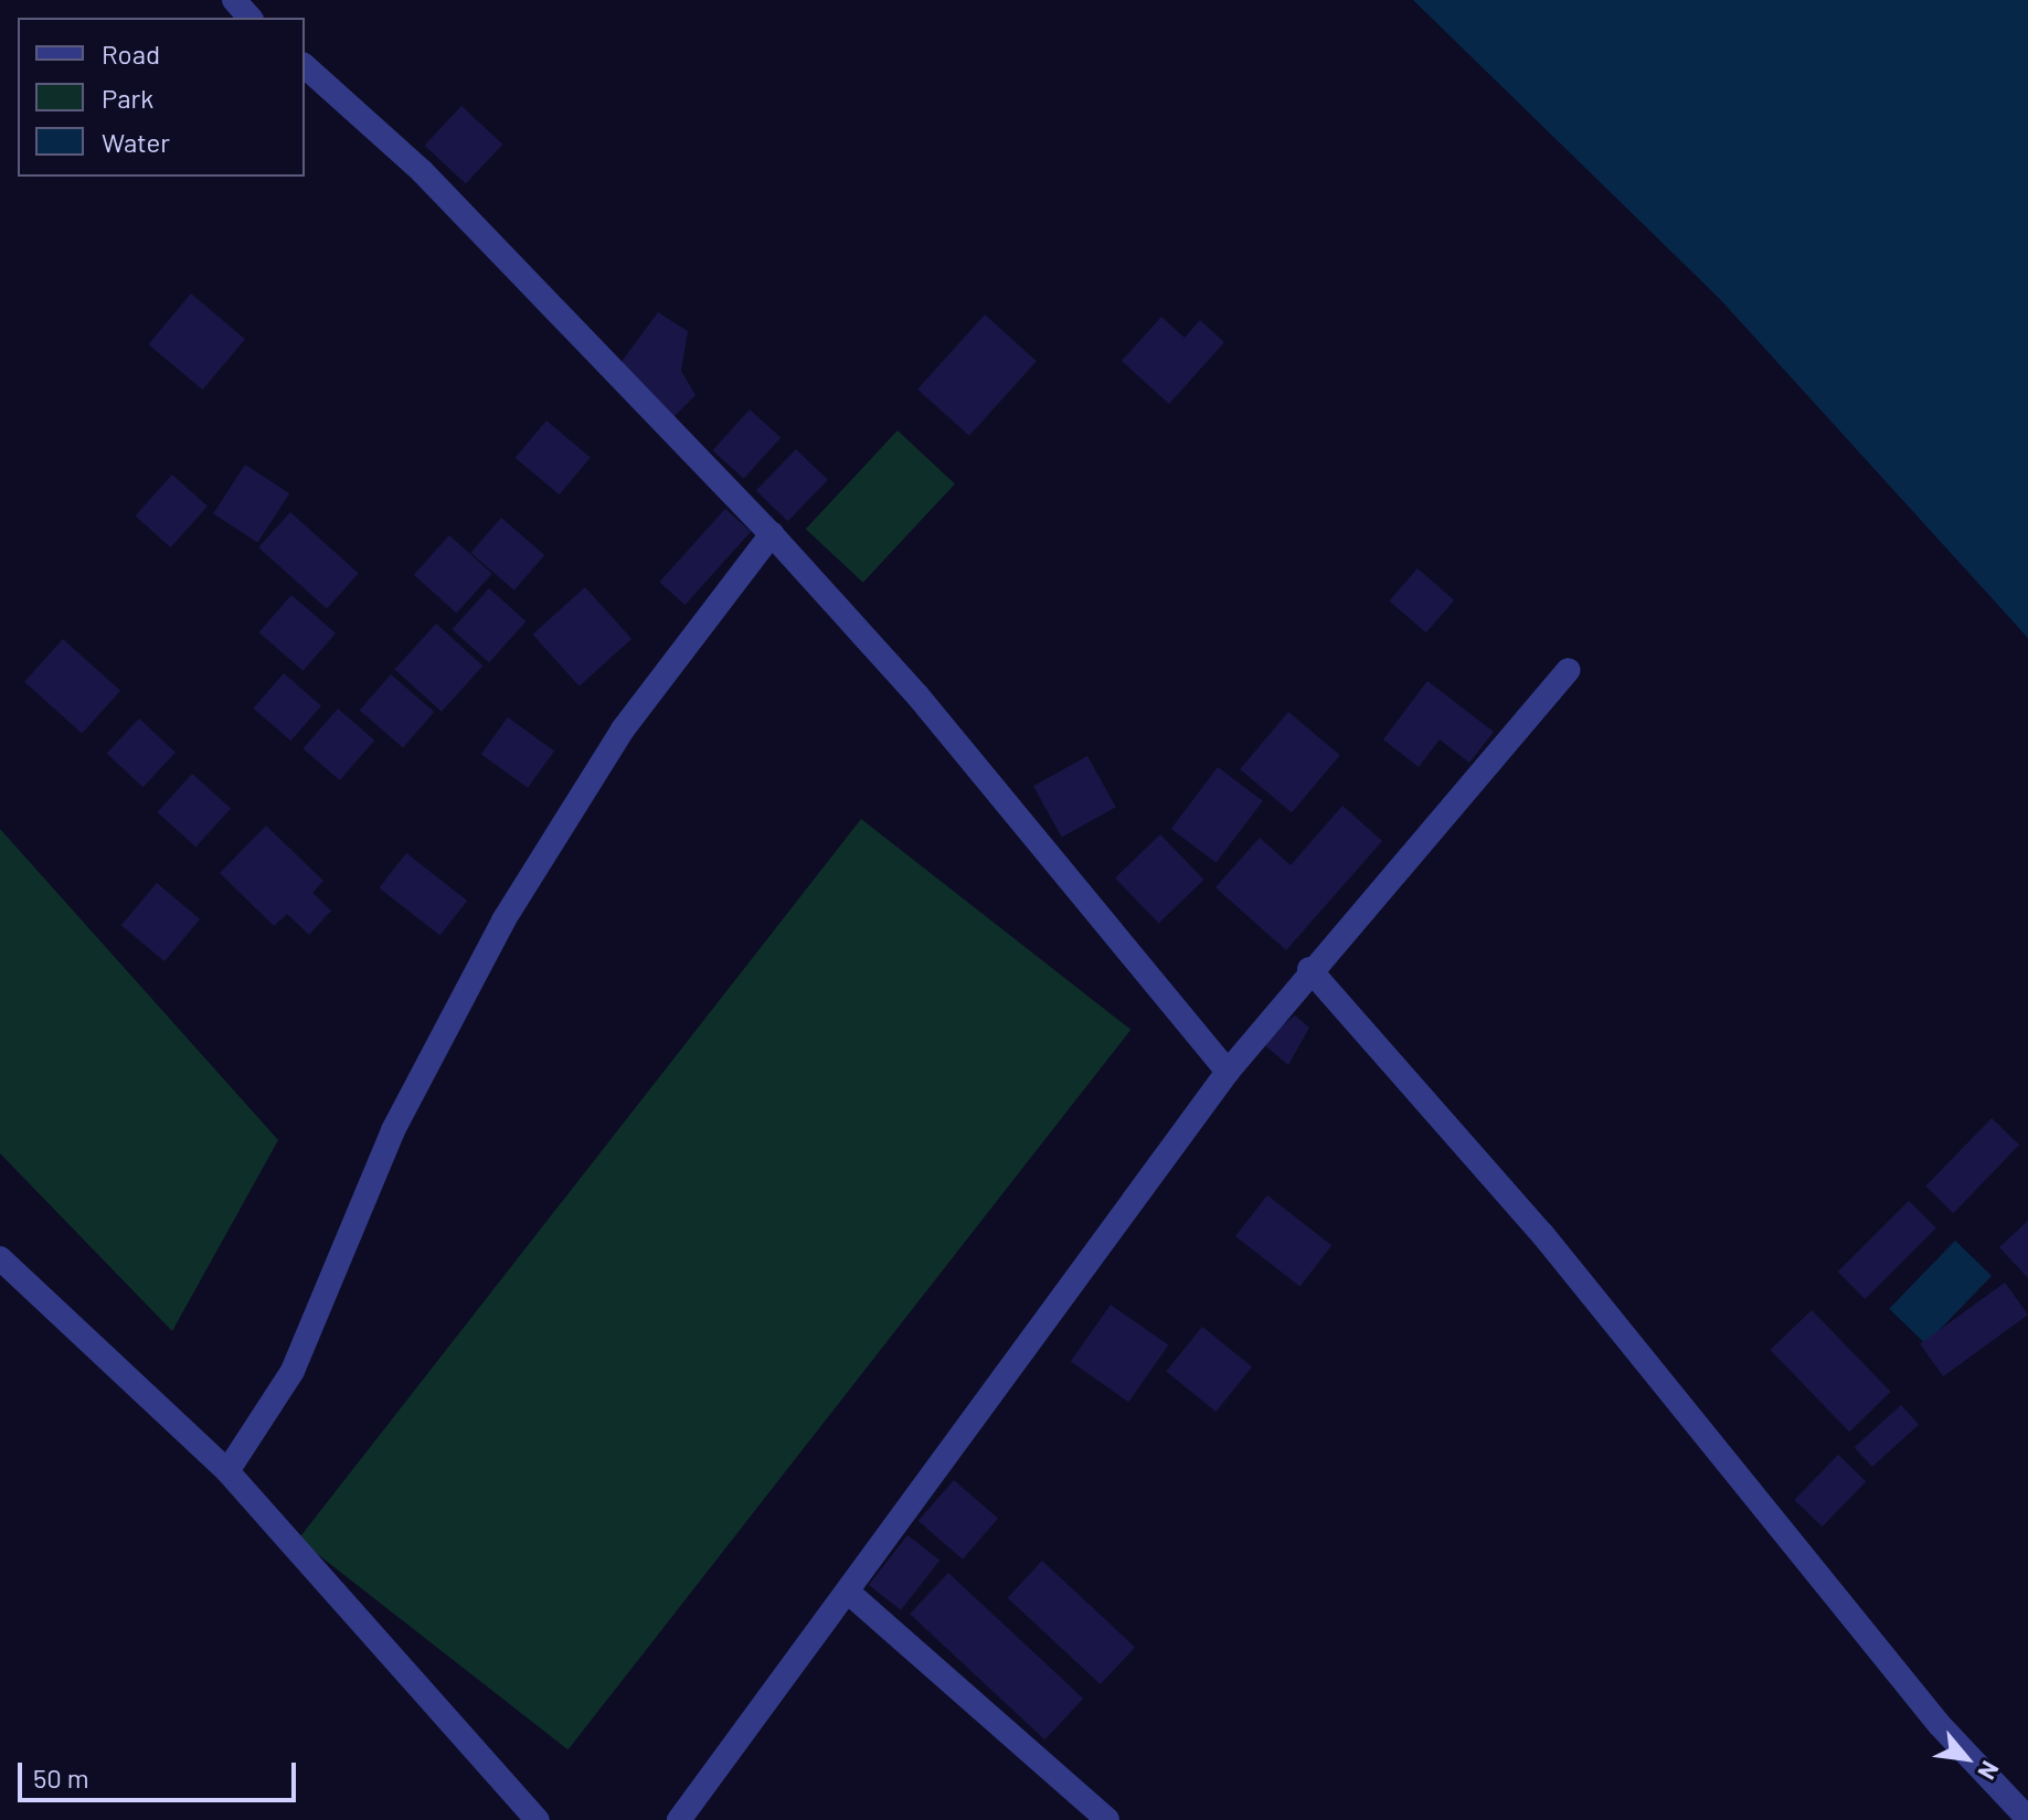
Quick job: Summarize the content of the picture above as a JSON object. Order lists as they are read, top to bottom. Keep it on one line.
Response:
{"legend":["Road","Park","Water"],"scale_bar":"50 m","north":"bottom right"}
